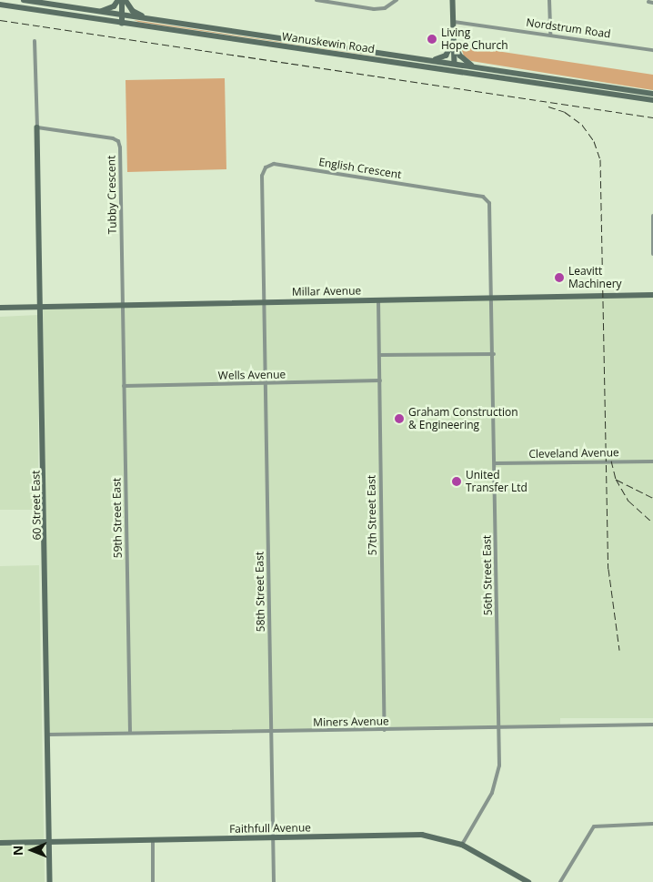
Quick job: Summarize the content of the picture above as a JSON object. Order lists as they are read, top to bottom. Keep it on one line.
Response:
{"streets":{"street":["Nordstrum Road","Wanuskewin Road","English Crescent","Tubby Crescent","Millar Avenue","Wells Avenue","Cleveland Avenue","60 Street East","57th Street East","59th Street East","56th Street East","58th Street East","Miners Avenue","Faithfull Avenue"]},"crossings":[["English Crescent","Millar Avenue"],["English Crescent","56th Street East"],["English Crescent","58th Street East"],["Tubby Crescent","Millar Avenue"],["Tubby Crescent","60 Street East"],["Tubby Crescent","59th Street East"],["Millar Avenue","60 Street East"],["Millar Avenue","57th Street East"],["Millar Avenue","59th Street East"],["Millar Avenue","56th Street East"],["Millar Avenue","58th Street East"],["Wells Avenue","57th Street East"],["Wells Avenue","59th Street East"],["Wells Avenue","58th Street East"],["Cleveland Avenue","56th Street East"],["60 Street East","Miners Avenue"],["60 Street East","Faithfull Avenue"],["57th Street East","Miners Avenue"],["59th Street East","Miners Avenue"],["56th Street East","Miners Avenue"],["56th Street East","Faithfull Avenue"],["58th Street East","Miners Avenue"],["58th Street East","Faithfull Avenue"]],"places":["Living Hope Church","Leavitt Machinery","Graham Construction & Engineering","United Transfer Ltd"],"north":"left"}
